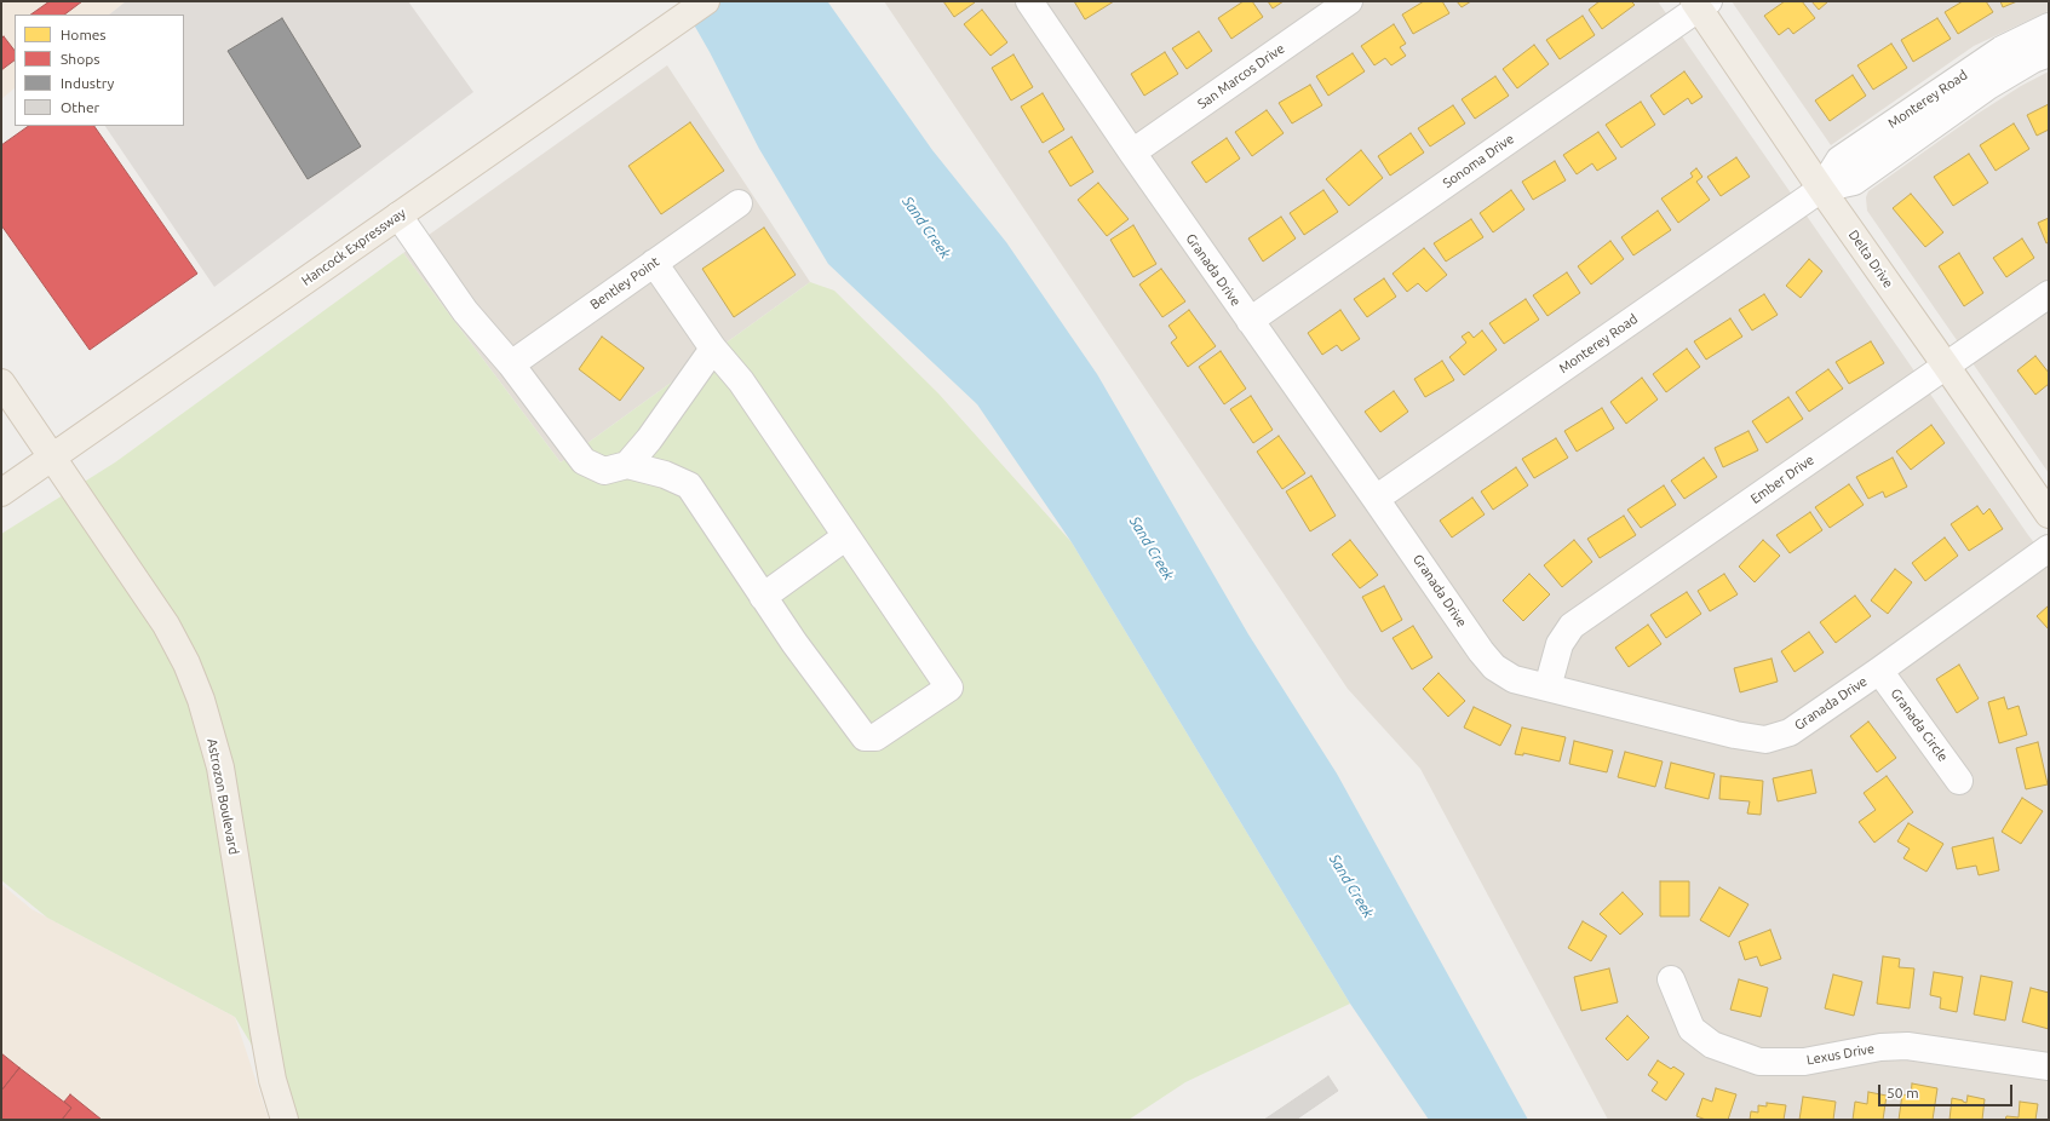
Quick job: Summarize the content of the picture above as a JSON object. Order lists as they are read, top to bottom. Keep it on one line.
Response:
{"streets":{"main road":["Hancock Expressway","Delta Drive","Astrozon Boulevard"],"street":["San Marcos Drive","Monterey Road","Sonoma Drive","Granada Drive","Bentley Point","Ember Drive","Granada Circle","Lexus Drive"]},"crossings":[["San Marcos Drive","Granada Drive"],["Monterey Road","Delta Drive"],["Monterey Road","Granada Drive"],["Sonoma Drive","Delta Drive"],["Sonoma Drive","Granada Drive"],["Hancock Expressway","Astrozon Boulevard"],["Delta Drive","Ember Drive"],["Granada Drive","Ember Drive"],["Granada Drive","Granada Circle"]],"water":["Sand Creek"],"legend":["Homes","Shops","Industry","Other"],"scale_bar":"50 m"}
